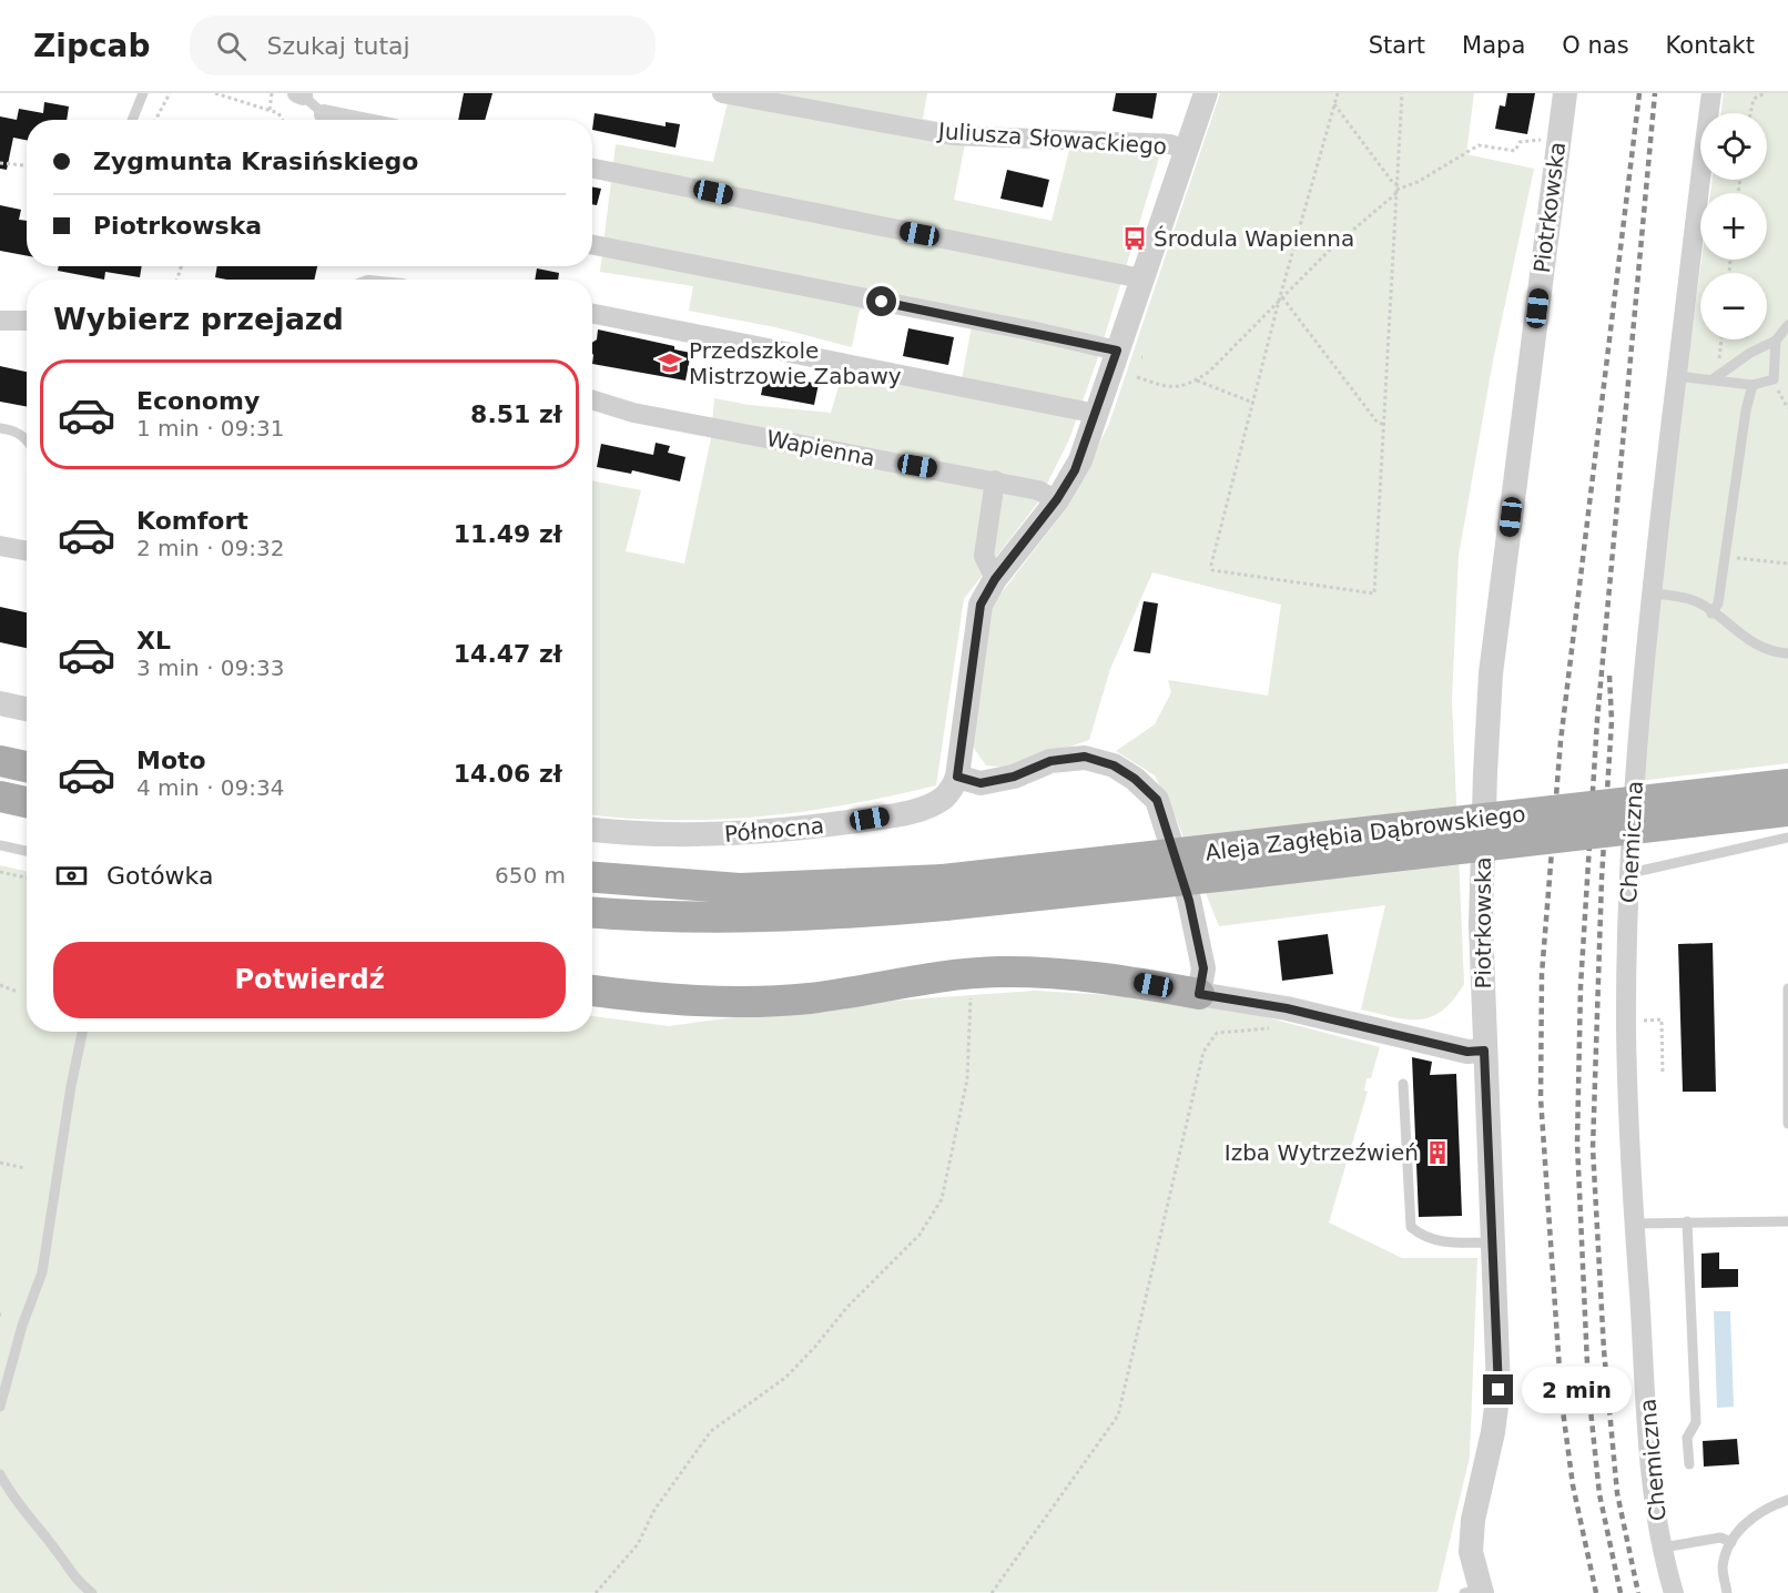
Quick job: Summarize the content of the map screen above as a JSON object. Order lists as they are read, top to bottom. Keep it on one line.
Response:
{"streets":{"main road":["Aleja Zagłębia Dąbrowskiego"],"street":["Juliusza Słowackiego","Piotrkowska","Wapienna","Północna","Chemiczna"]},"places":{"bus stop":["Środula Wapienna"],"school or university":["Przedszkole Mistrzowie Zabawy"],"building":["Izba Wytrzeźwień"]},"page":{"header":"Zipcab","search":"Szukaj tutaj","nav":["Start","Mapa","O nas","Kontakt"],"map_buttons":["+","−"],"banner":["Zygmunta Krasińskiego","Piotrkowska"],"heading":"Wybierz przejazd","list":[{"name":"Economy","note":"1 min · 09:31","value":"8.51 zł"},{"name":"Komfort","note":"2 min · 09:32","value":"11.49 zł"},{"name":"XL","note":"3 min · 09:33","value":"14.47 zł"},{"name":"Moto","note":"4 min · 09:34","value":"14.06 zł"}],"pay":["Gotówka","650 m"],"buttons":"Potwierdź","bubble":"2 min"}}
